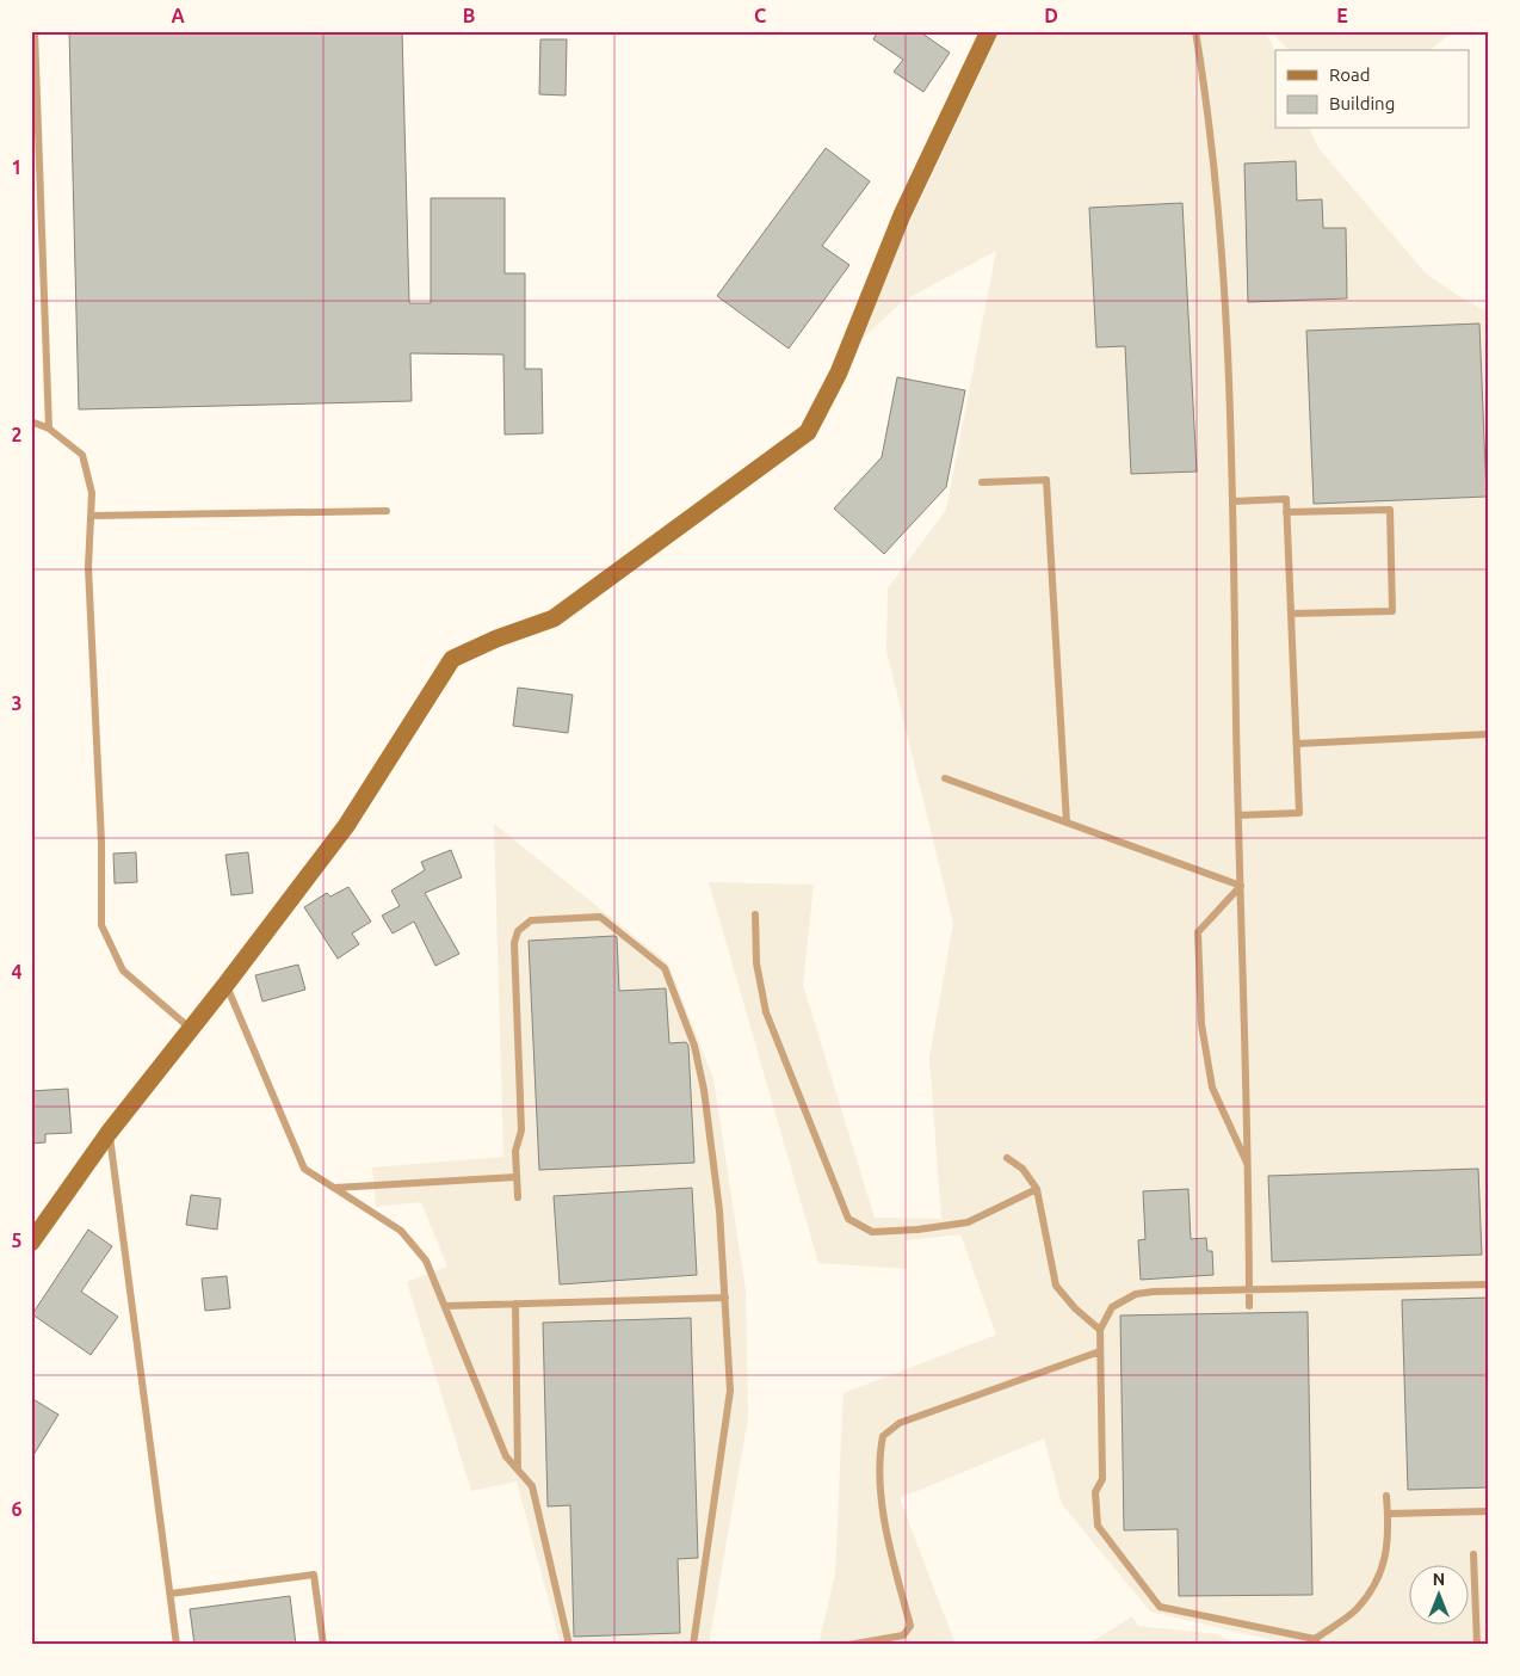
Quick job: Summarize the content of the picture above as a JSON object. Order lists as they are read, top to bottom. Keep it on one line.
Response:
{"legend":["Road","Building"],"north":"top","grid":{"columns":["A","B","C","D","E"],"rows":["1","2","3","4","5","6"]}}
